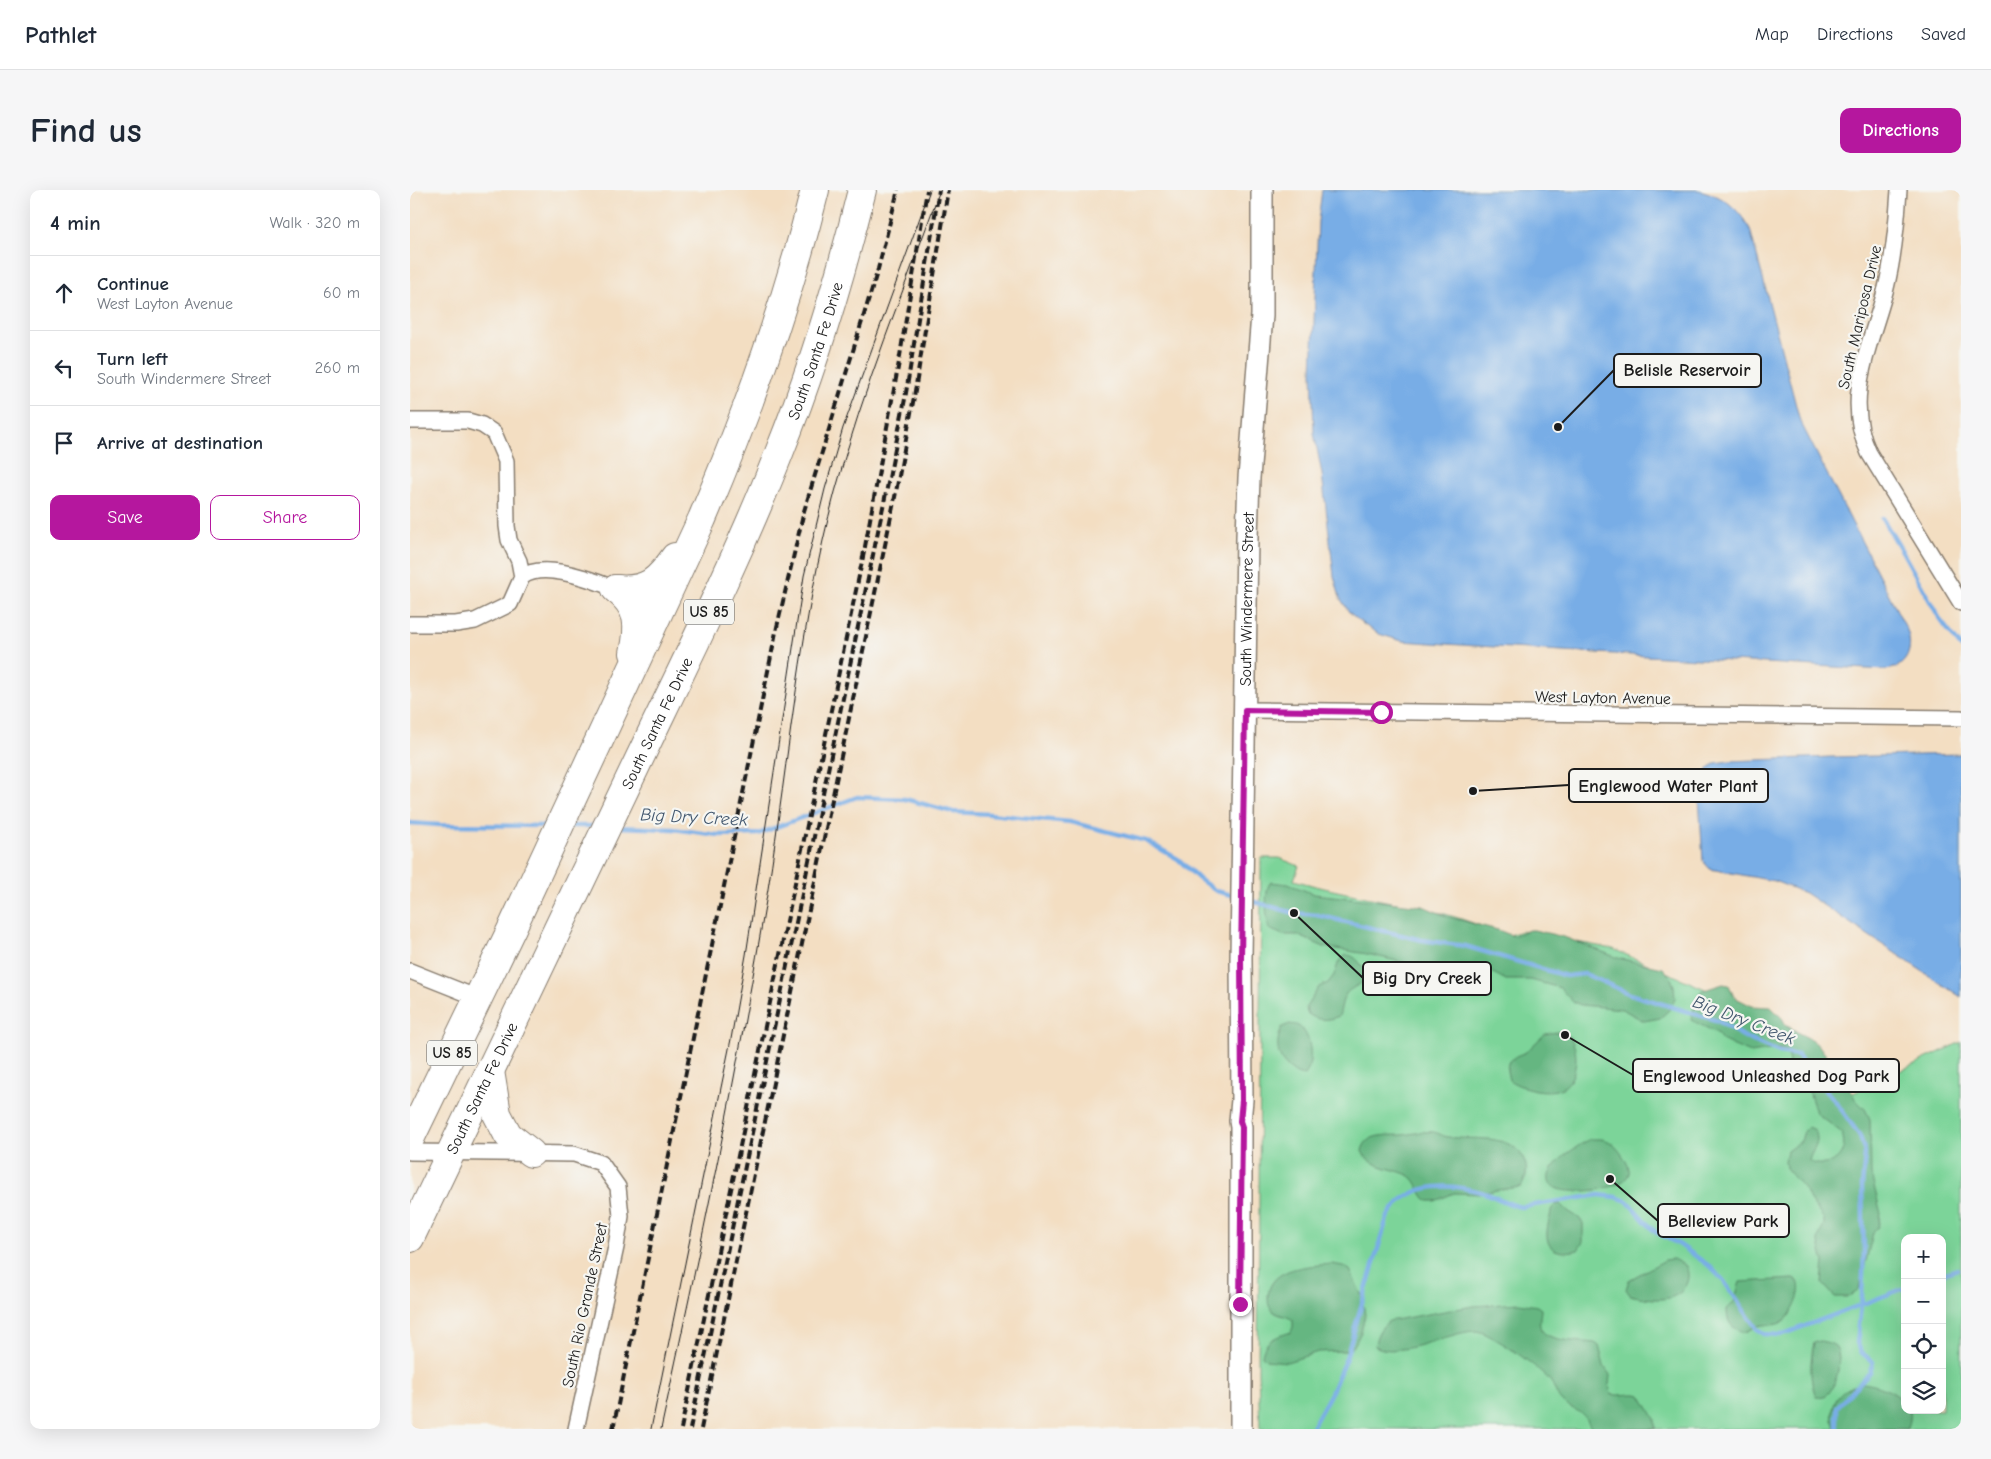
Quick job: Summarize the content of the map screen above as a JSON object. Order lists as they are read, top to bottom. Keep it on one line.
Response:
{"streets":{"highway":["South Santa Fe Drive","US 85"],"street":["South Mariposa Drive","South Windermere Street","West Layton Avenue","South Rio Grande Street"]},"crossings":[["South Windermere Street","West Layton Avenue"]],"water":["Big Dry Creek"],"places":["Belisle Reservoir","Englewood Water Plant","Big Dry Creek","Englewood Unleashed Dog Park","Belleview Park"],"page":{"header":"Pathlet","nav":["Map","Directions","Saved"],"buttons":["Directions",["Save","Share"]],"title":"Find us","heading":["4 min","Walk · 320 m"],"list":[["Continue","West Layton Avenue","60 m"],["Turn left","South Windermere Street","260 m"],"Arrive at destination"],"map_buttons":["+","−"]}}
